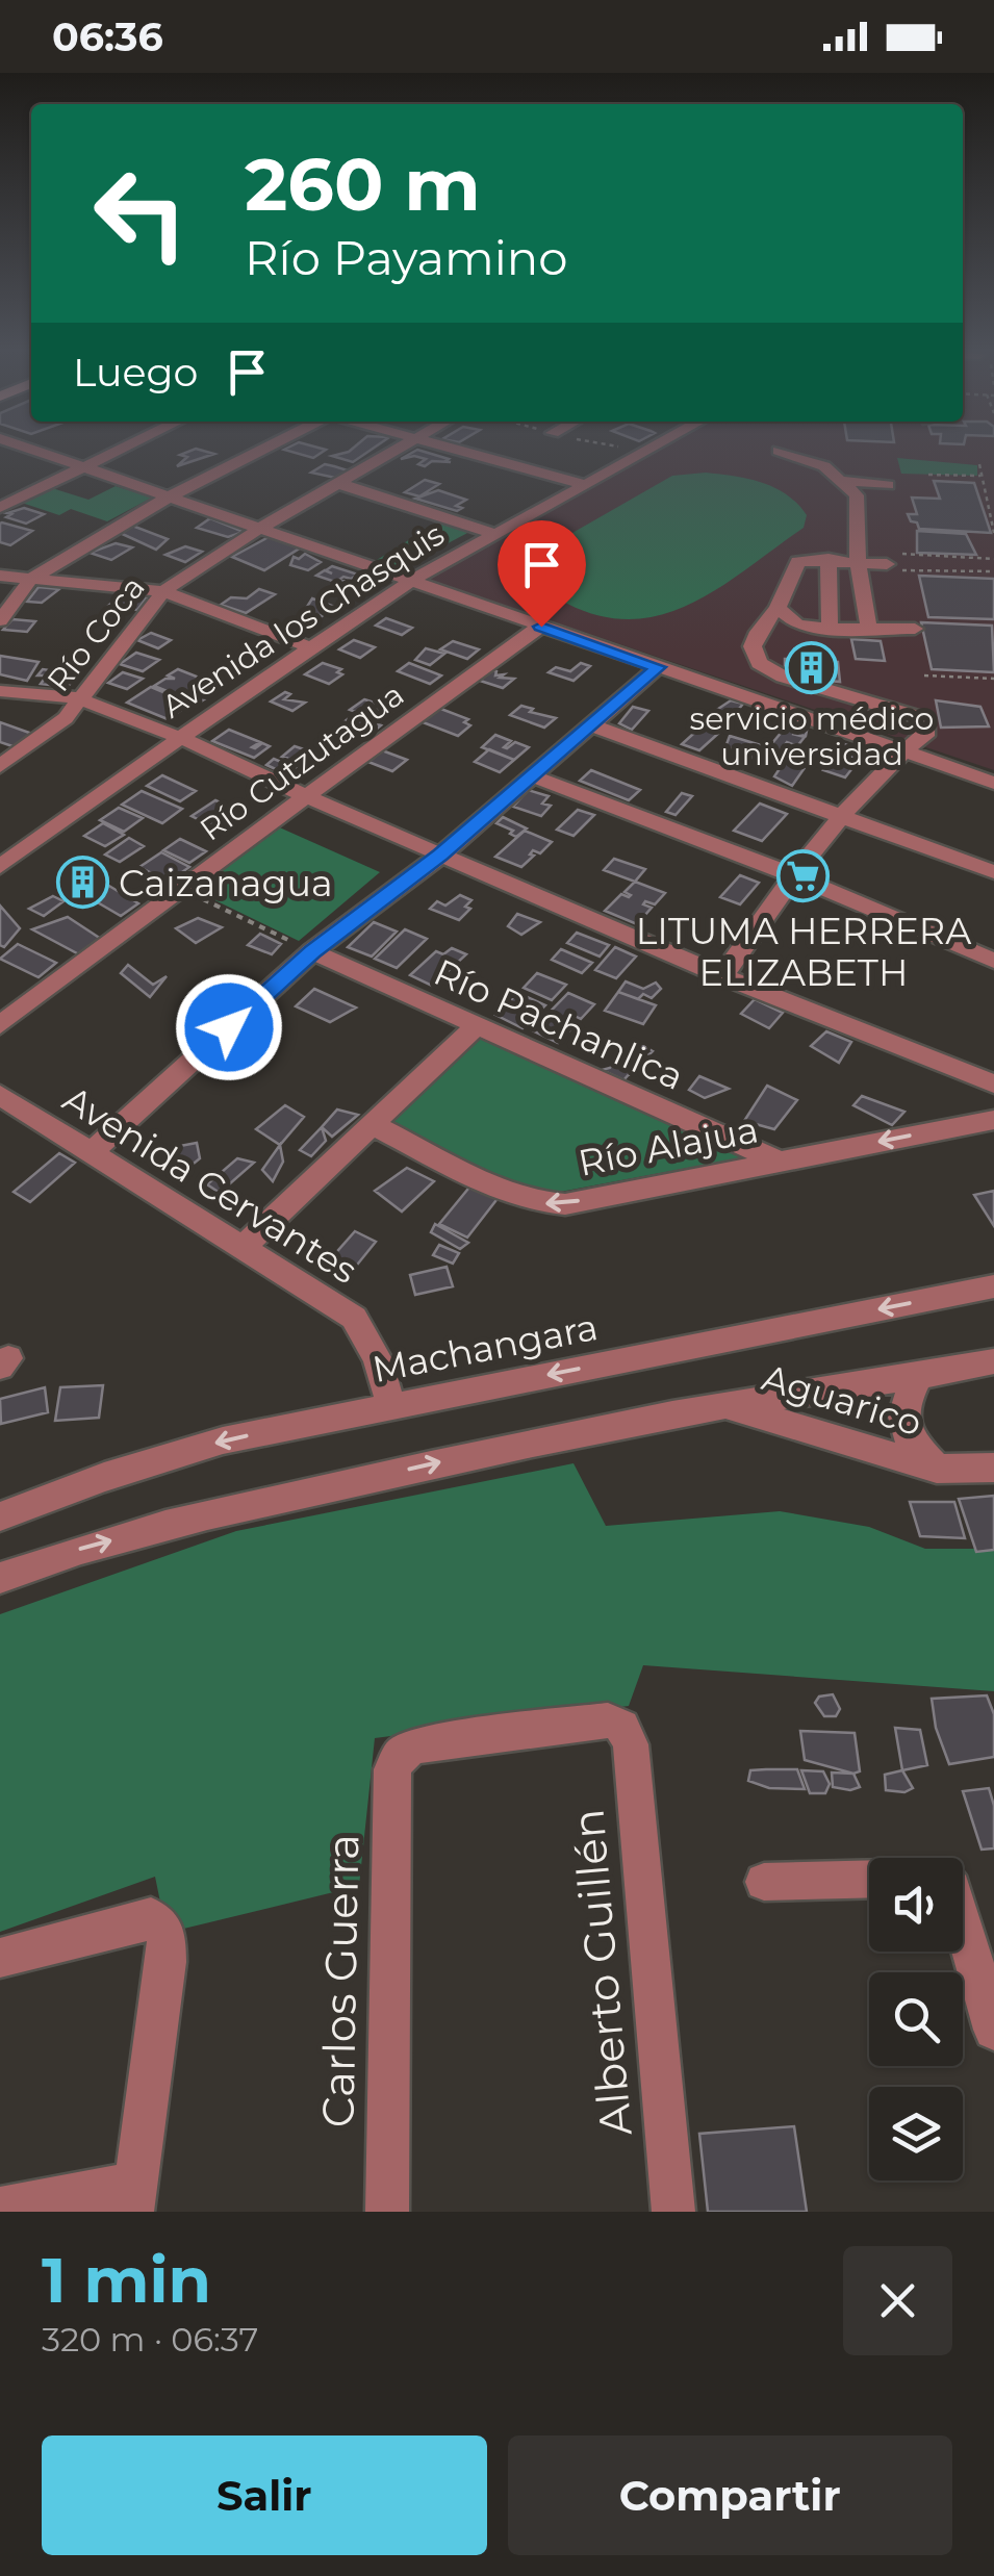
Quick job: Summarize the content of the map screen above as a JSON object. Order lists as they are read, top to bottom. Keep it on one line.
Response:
{"streets":{"street":["Avenida los Chasquis","Río Coca","Río Cutzutagua","Río Pachanlica","Río Alajua","Avenida Cervantes","Machangara","Aguarico","Alberto Guillén","Carlos Guerra"]},"crossings":[["Río Pachanlica","Río Alajua"],["Avenida Cervantes","Machangara"],["Alberto Guillén","Carlos Guerra"]],"places":{"building":["servicio médico universidad","Caizanagua"],"supermarket":["LITUMA HERRERA ELIZABETH"]},"page":{"status":"06:36","turn":["260 m","Río Payamino"],"then":"Luego","heading":["1 min","320 m · 06:37"],"buttons":["Salir","Compartir"]}}
